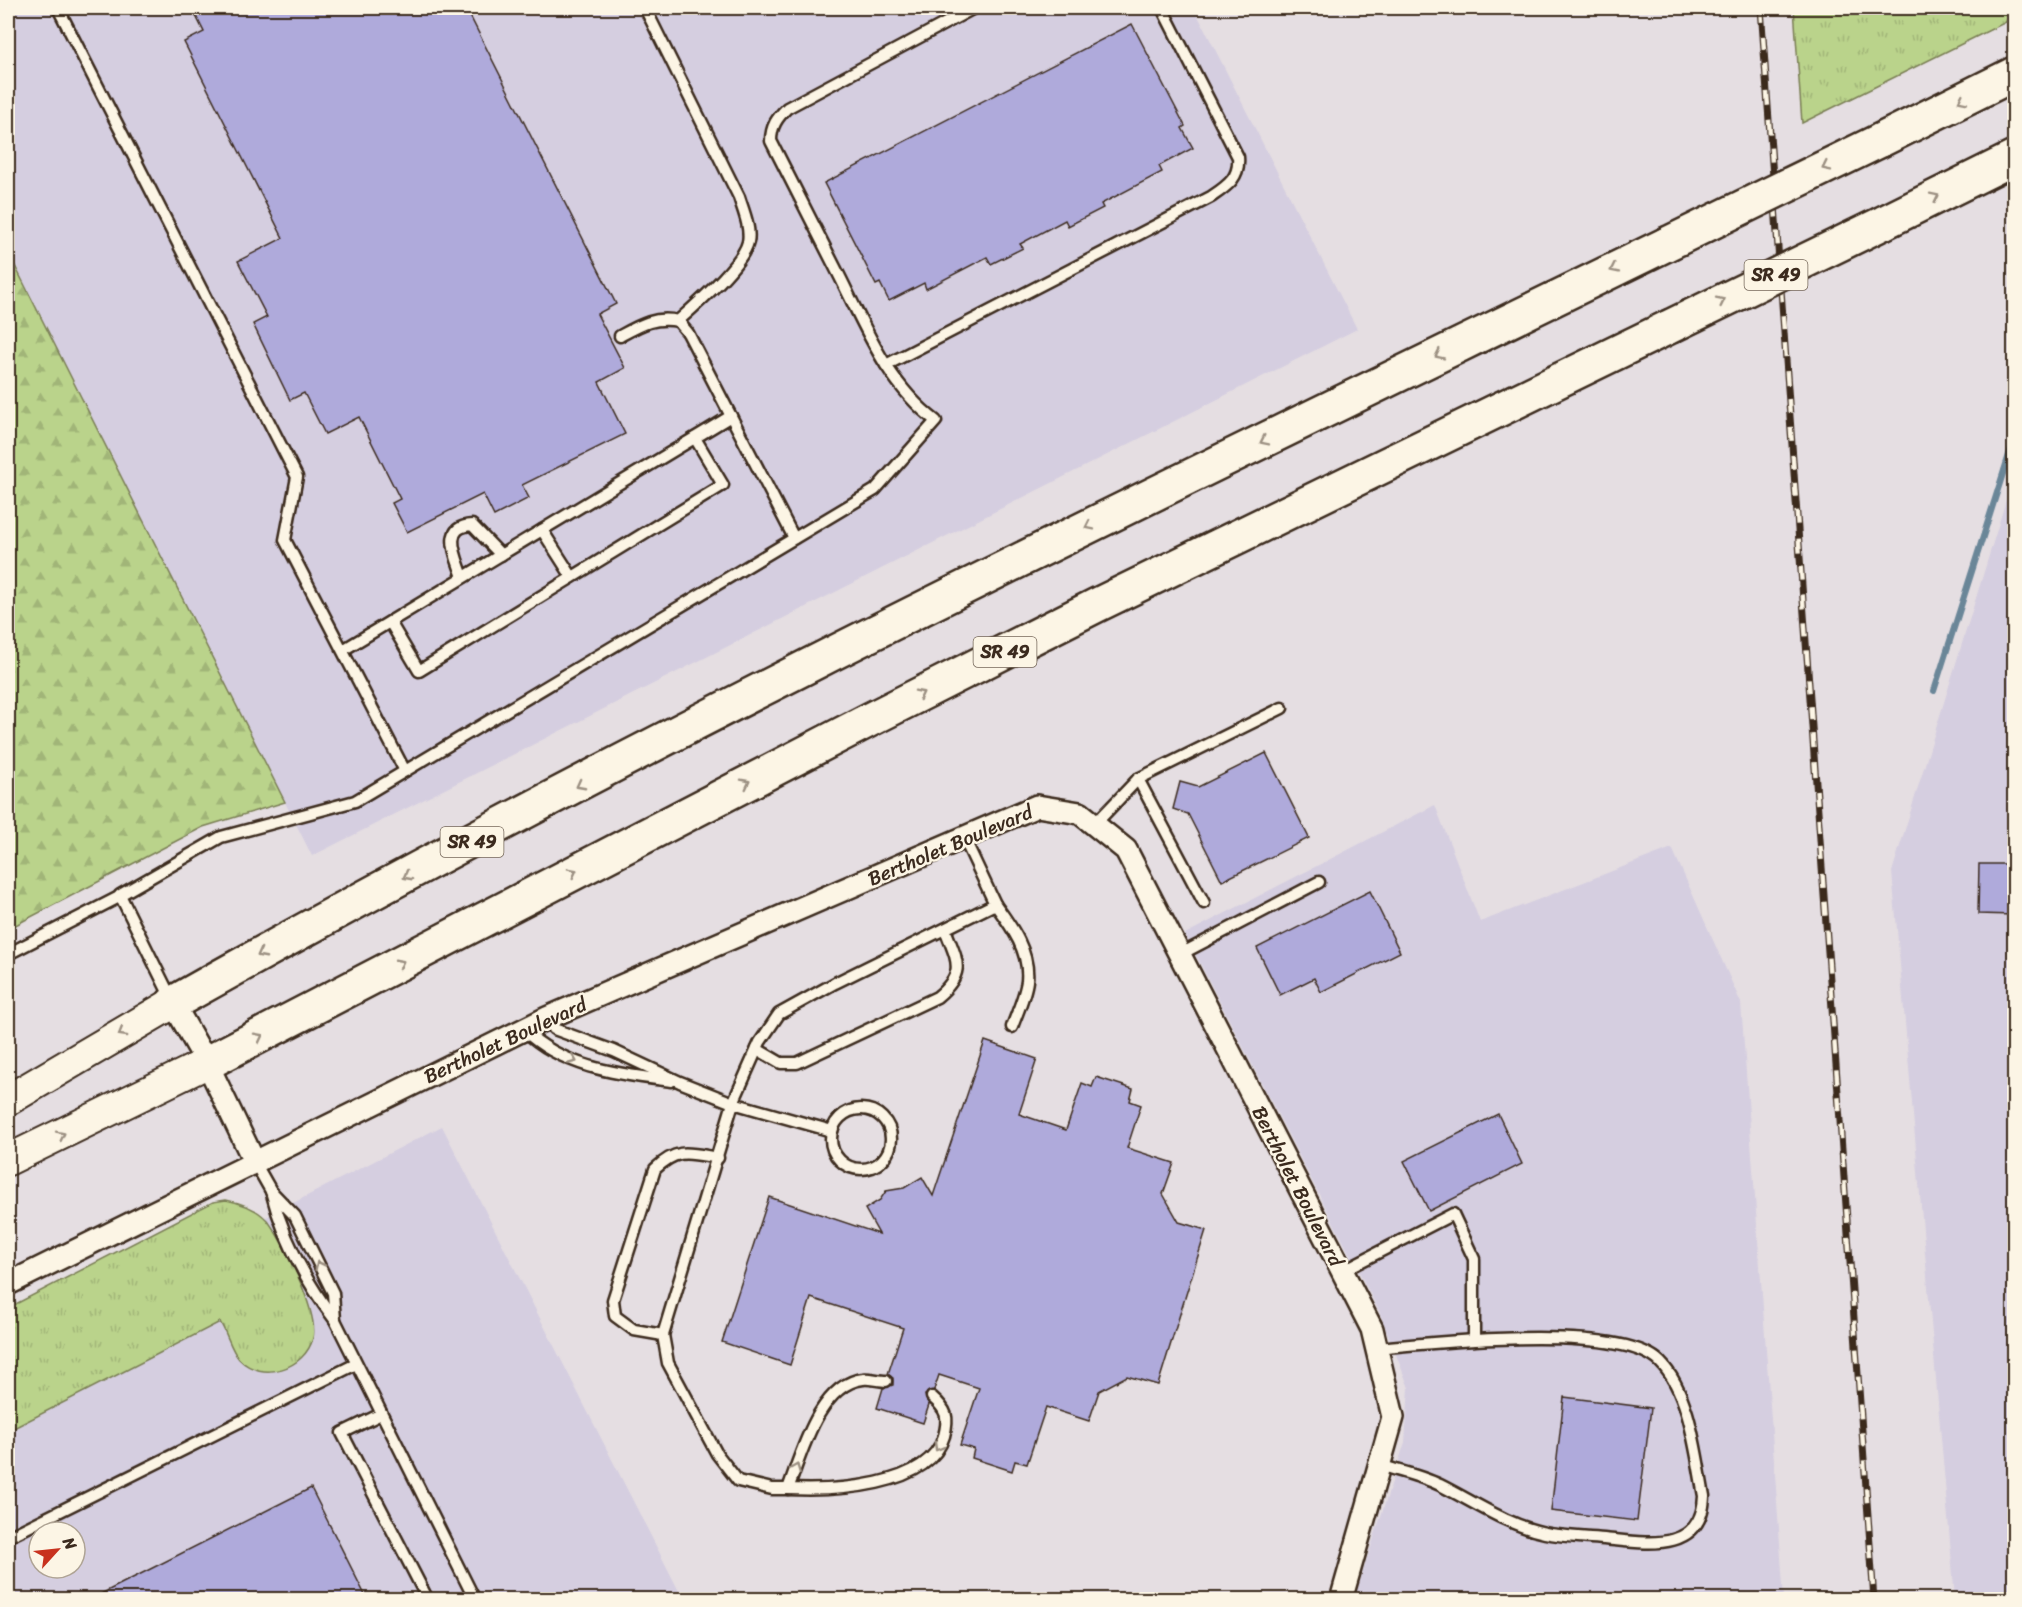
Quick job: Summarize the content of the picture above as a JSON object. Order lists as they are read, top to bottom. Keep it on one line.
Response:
{"streets":{"highway":["SR 49"],"street":["Bertholet Boulevard"]},"north":"top right"}
